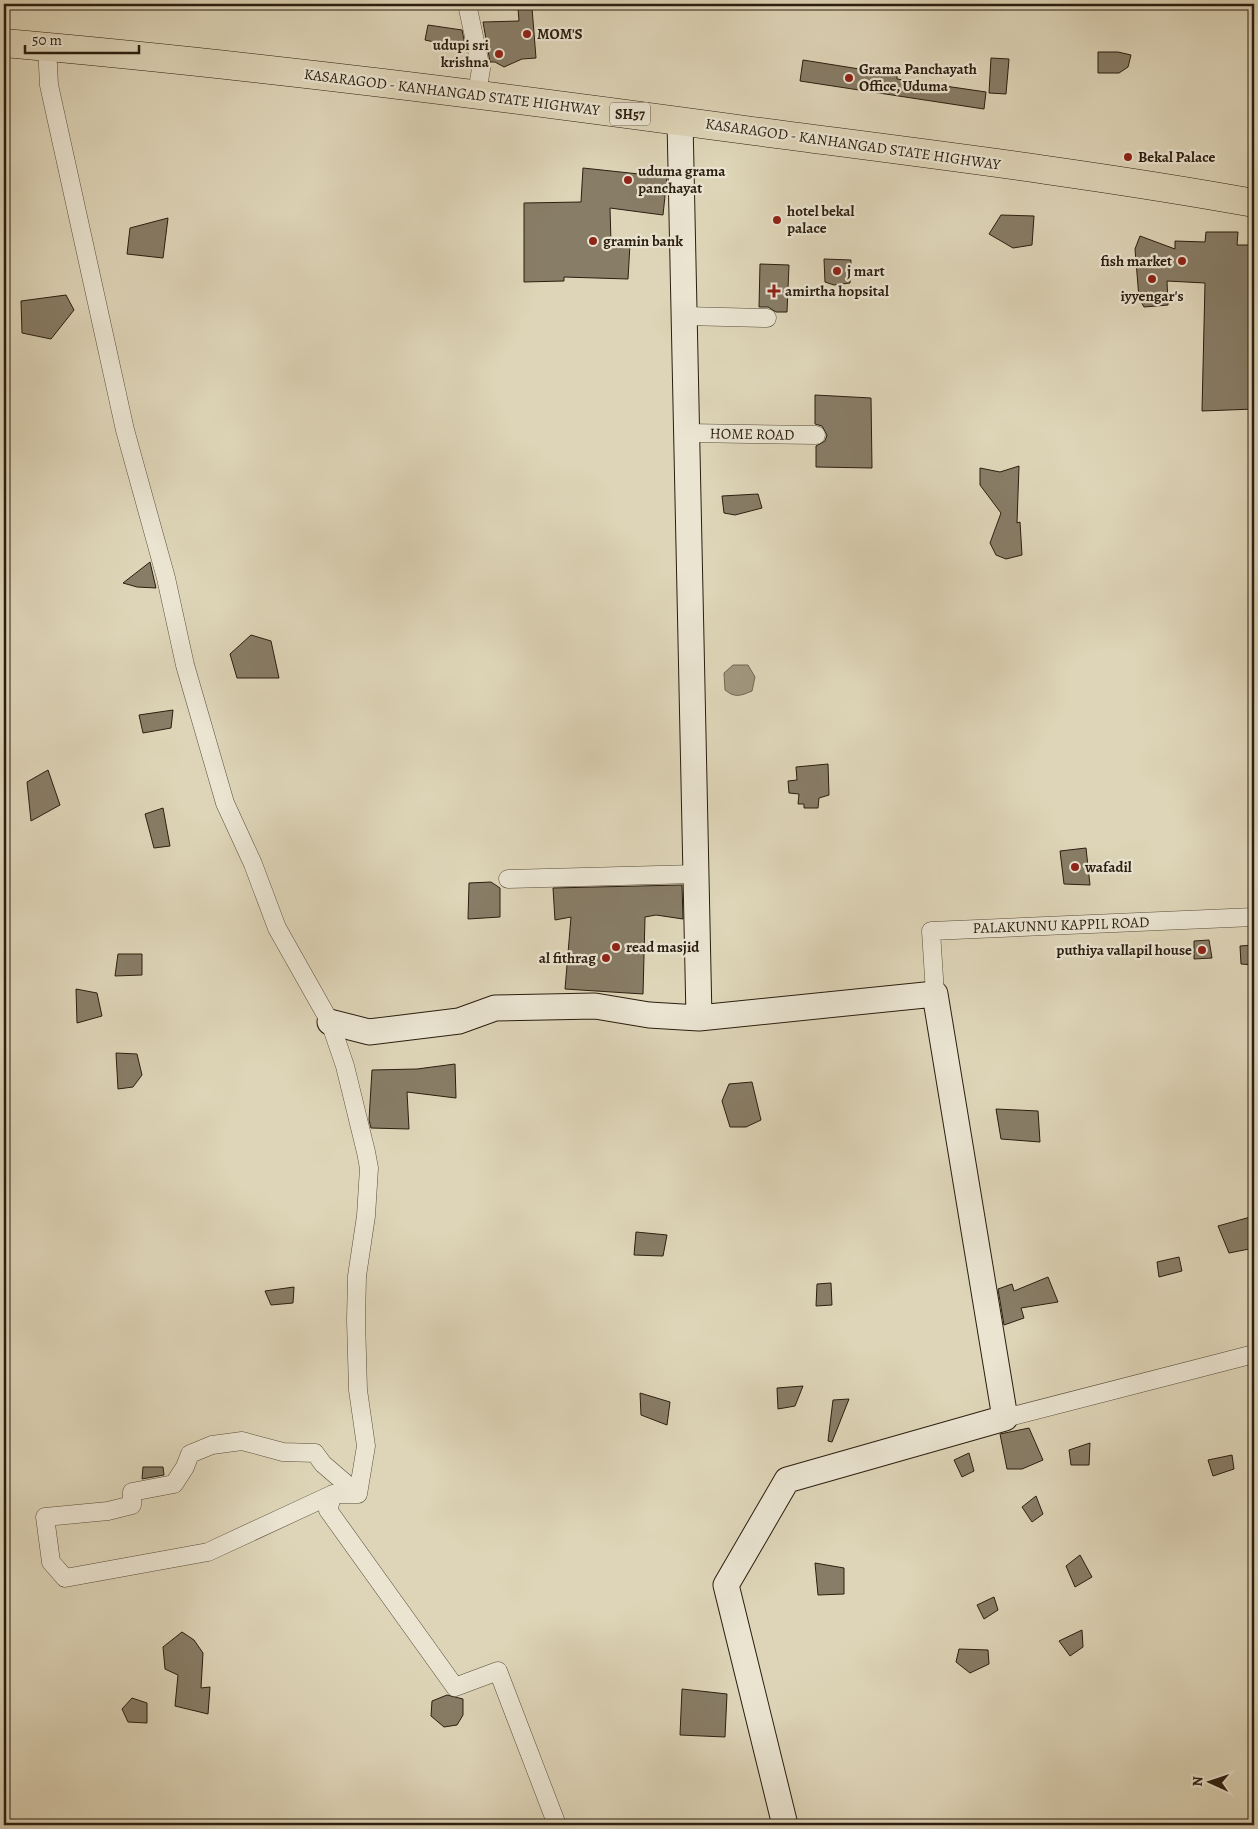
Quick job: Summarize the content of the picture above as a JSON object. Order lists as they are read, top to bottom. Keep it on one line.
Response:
{"streets":{"main road":["KASARAGOD - KANHANGAD STATE HIGHWAY","SH57"],"street":["HOME ROAD","PALAKUNNU KAPPIL ROAD"]},"places":{"other":["MOM'S","udupi sri krishna","Grama Panchayath Office, Uduma","Bekal Palace","uduma grama panchayat","hotel bekal palace","gramin bank","fish market","j mart","iyyengar's","wafadil","read masjid","puthiya vallapil house","al fithrag"],"health":["amirtha hopsital"]},"scale_bar":"50 m","north":"left"}
